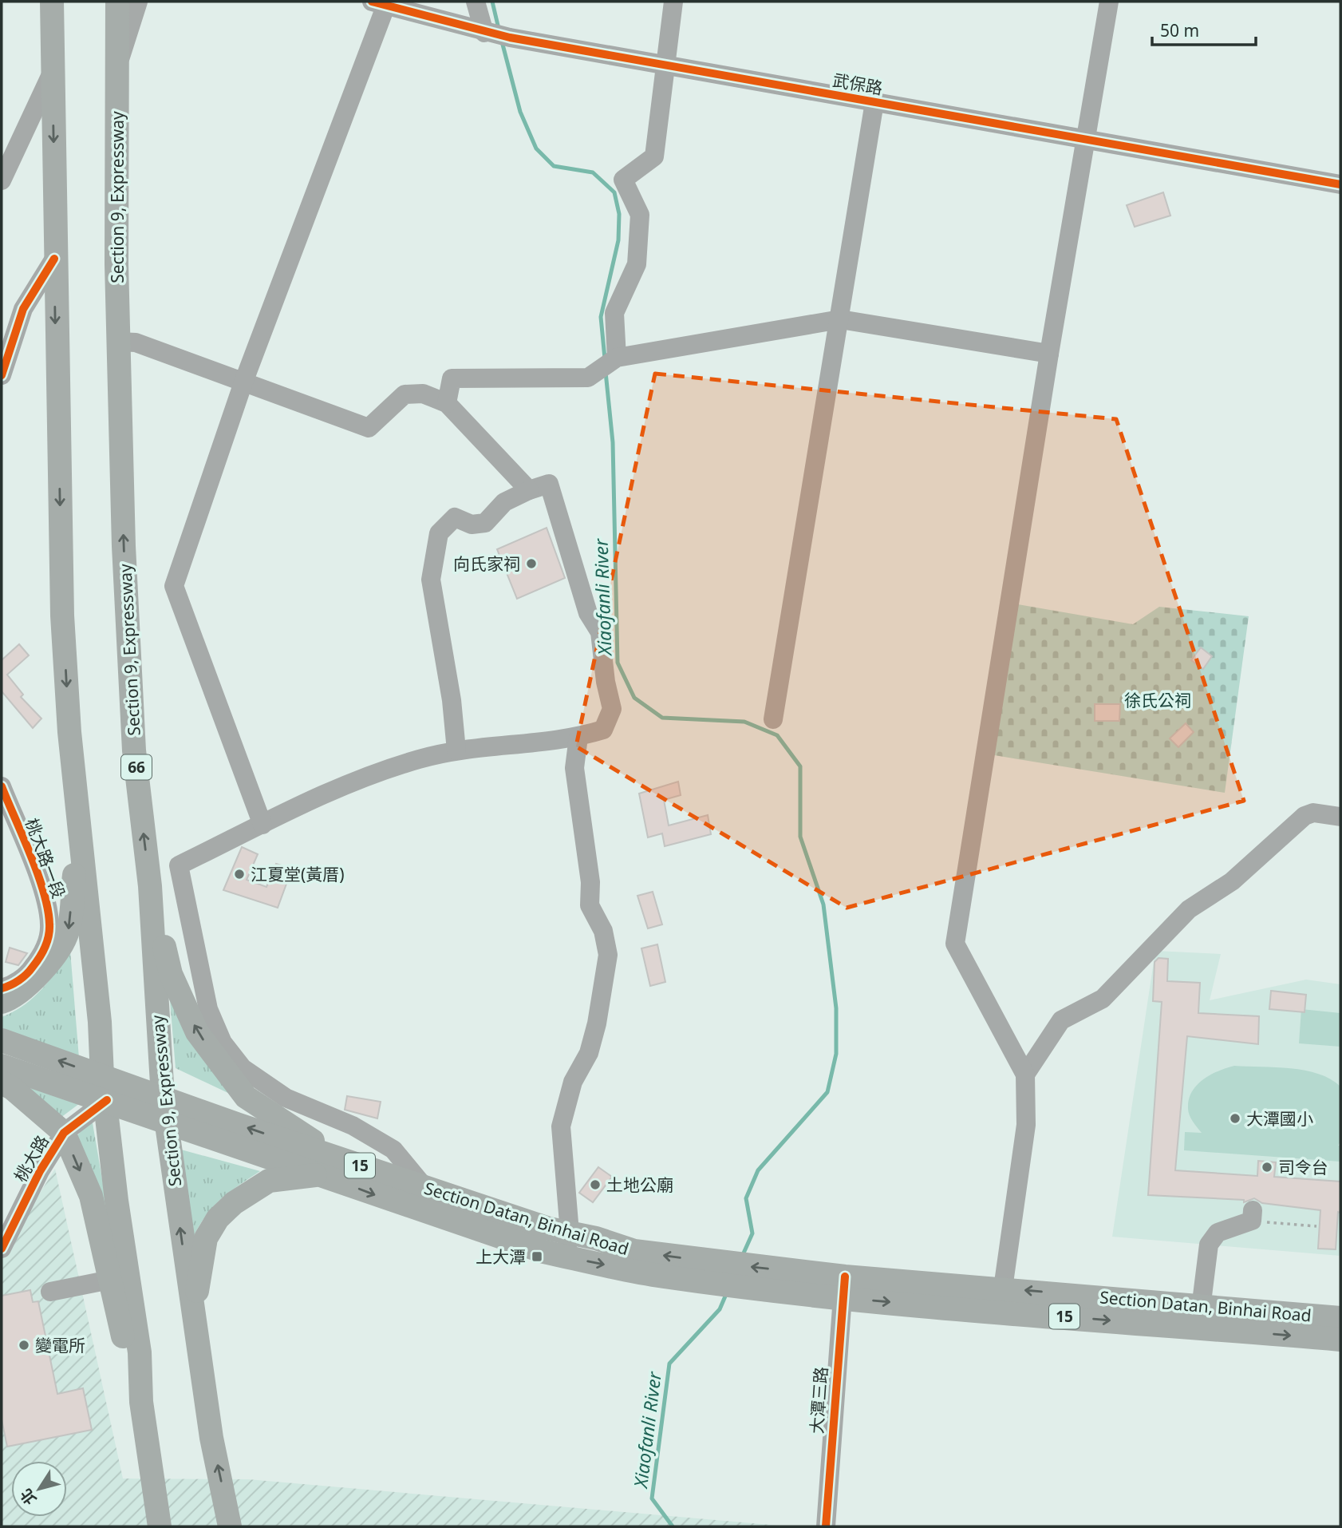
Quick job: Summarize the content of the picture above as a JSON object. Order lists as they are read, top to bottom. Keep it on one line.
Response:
{"streets":{"main road":["Section 9, Expressway","66","15","Section Datan, Binhai Road"],"street":["武保路","桃大路一段","桃大路","大潭三路"]},"crossings":[["Section 9, Expressway","Section Datan, Binhai Road"],["桃大路","Section Datan, Binhai Road"],["Section Datan, Binhai Road","大潭三路"]],"water":["Xiaofanli River"],"parks":["徐氏公祠"],"places":{"other":["向氏家祠","江夏堂(黃厝)","大潭國小","司令台","土地公廟","變電所"],"transit":["上大潭"]},"scale_bar":"50 m","north":"bottom left"}
